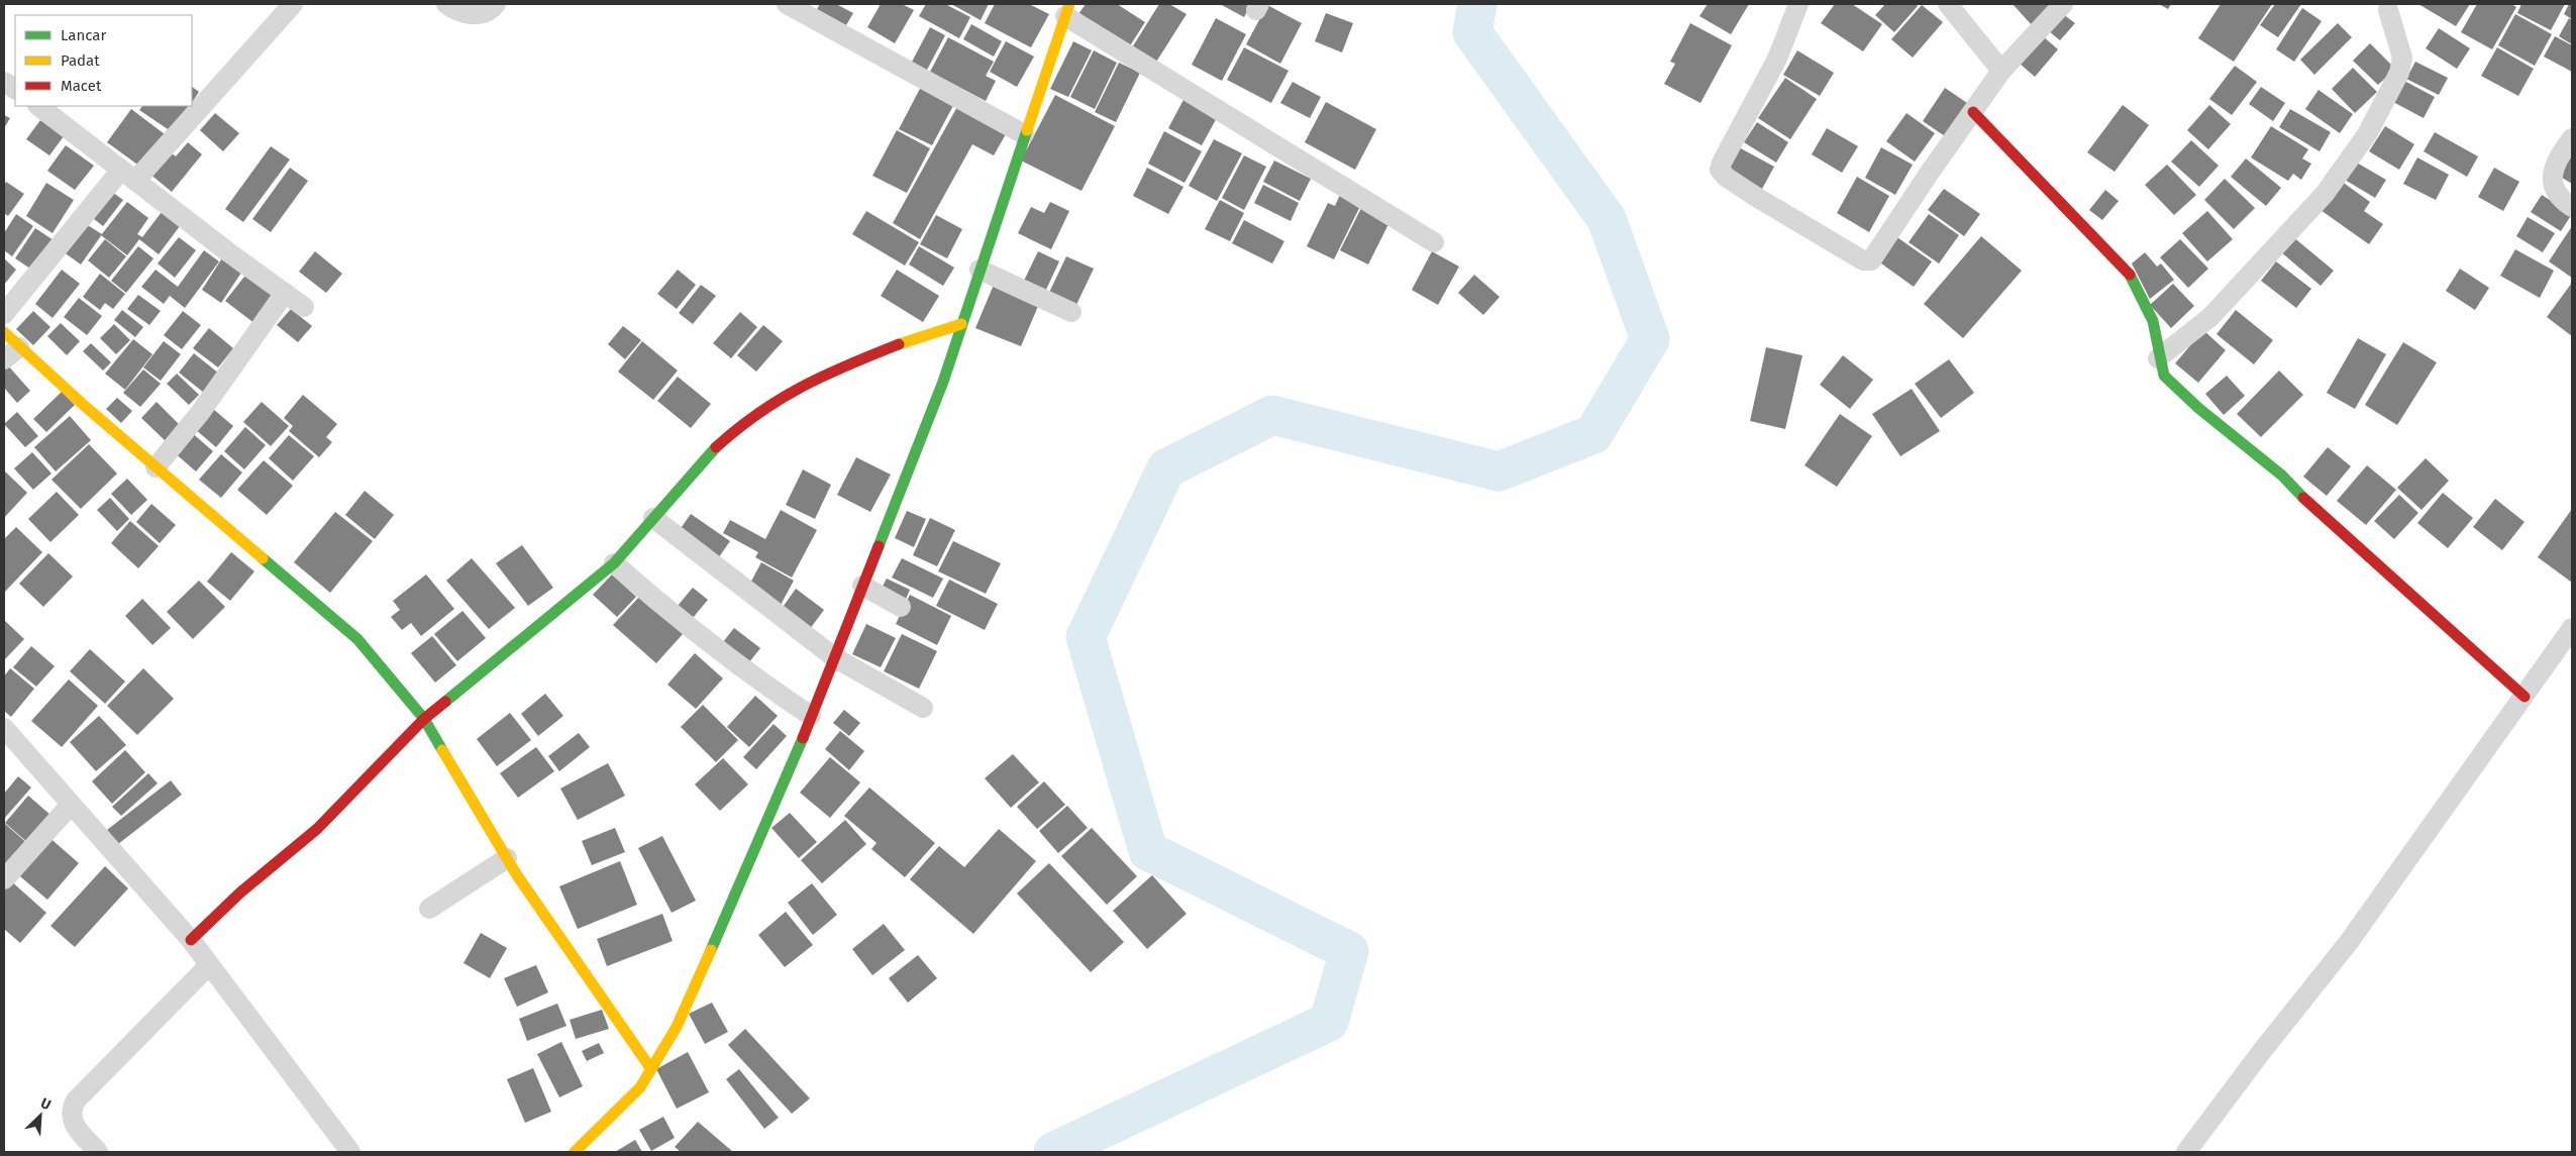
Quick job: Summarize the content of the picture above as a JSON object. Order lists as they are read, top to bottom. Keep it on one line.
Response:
{"legend":["Lancar","Padat","Macet"],"north":"top right"}
